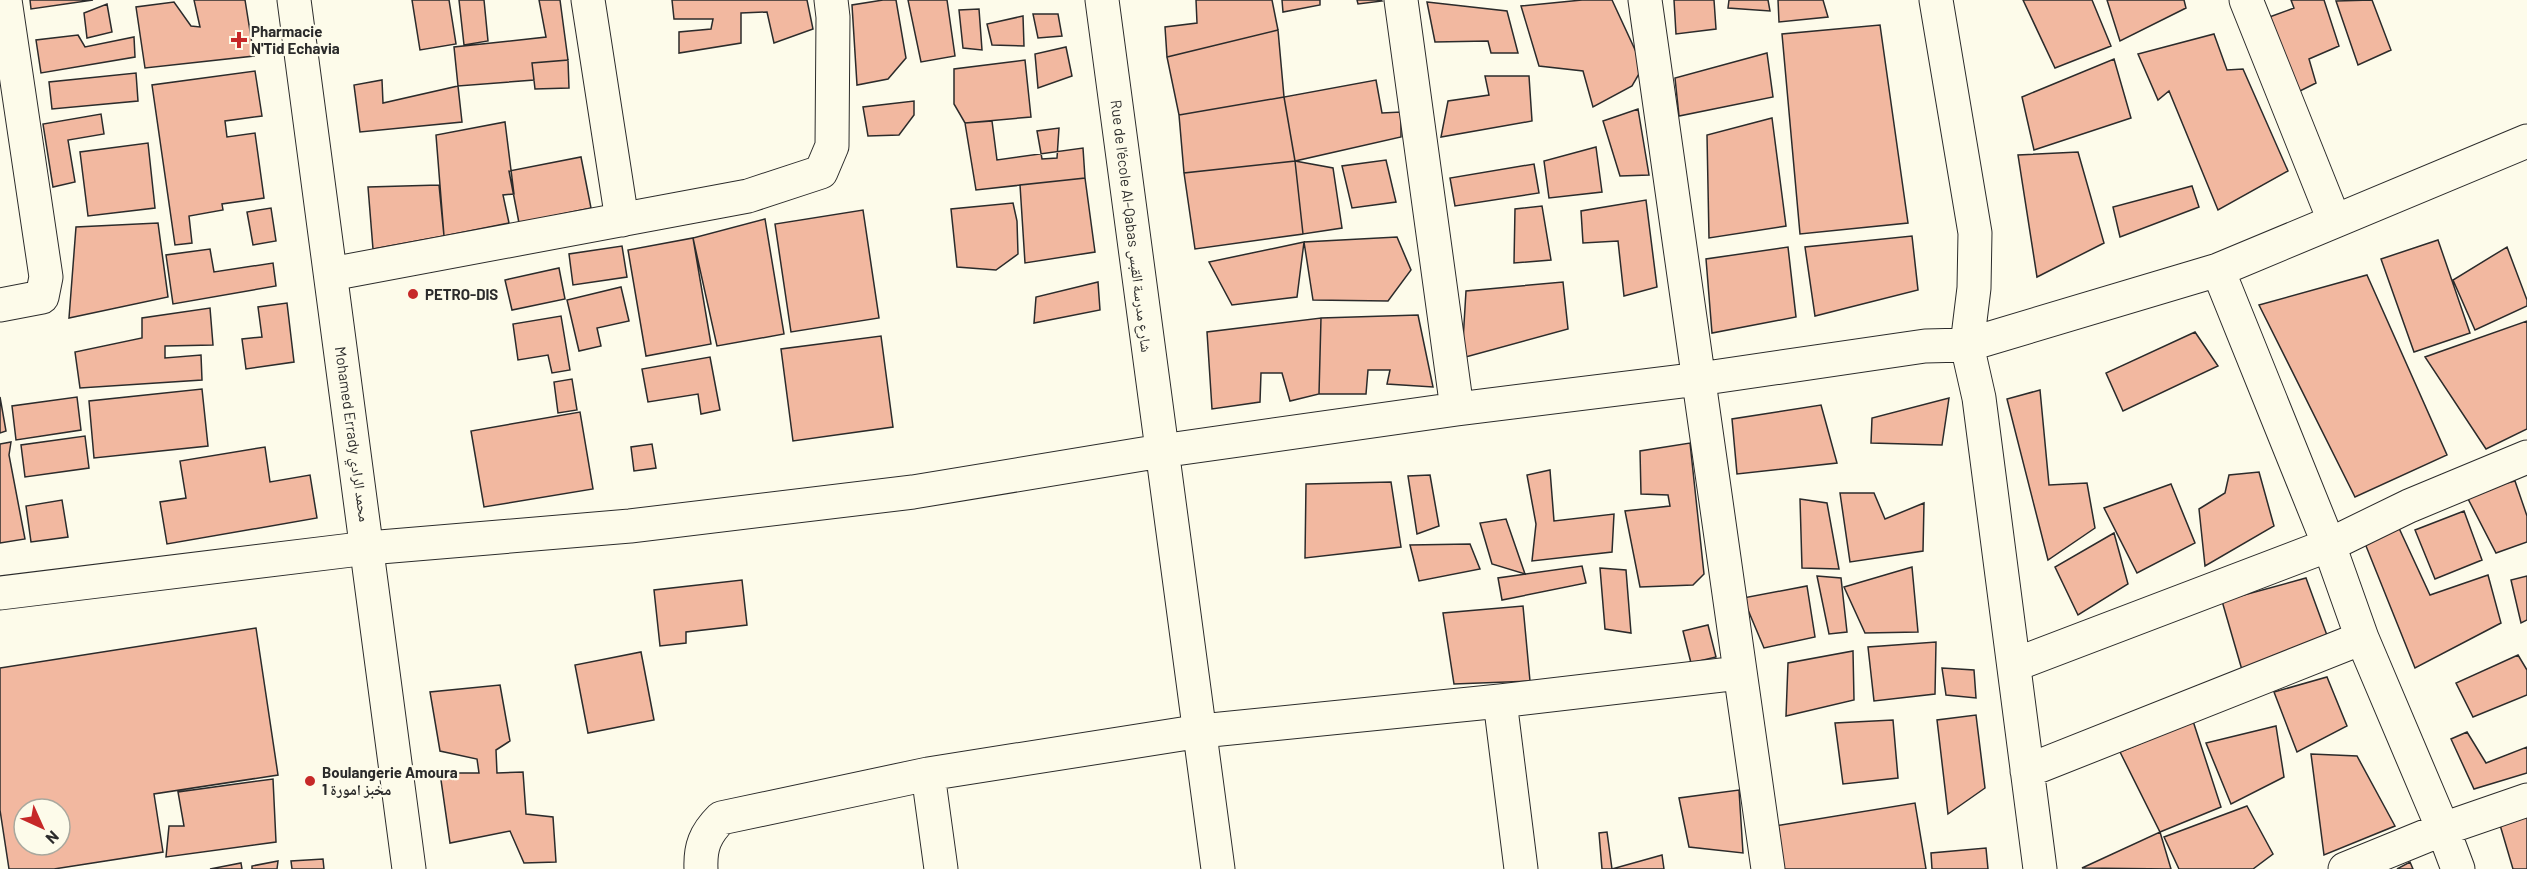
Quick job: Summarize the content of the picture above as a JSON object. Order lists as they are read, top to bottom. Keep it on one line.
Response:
{"streets":{"street":["Rue de l'école Al-Qabas شارع مدرسة القبس","Mohamed Errady محمد الرادي"]},"places":{"health":["Pharmacie N'Tid Echavia"],"other":["PETRO-DIS","Boulangerie Amoura 1 مخبز امورة"]},"north":"bottom right"}
